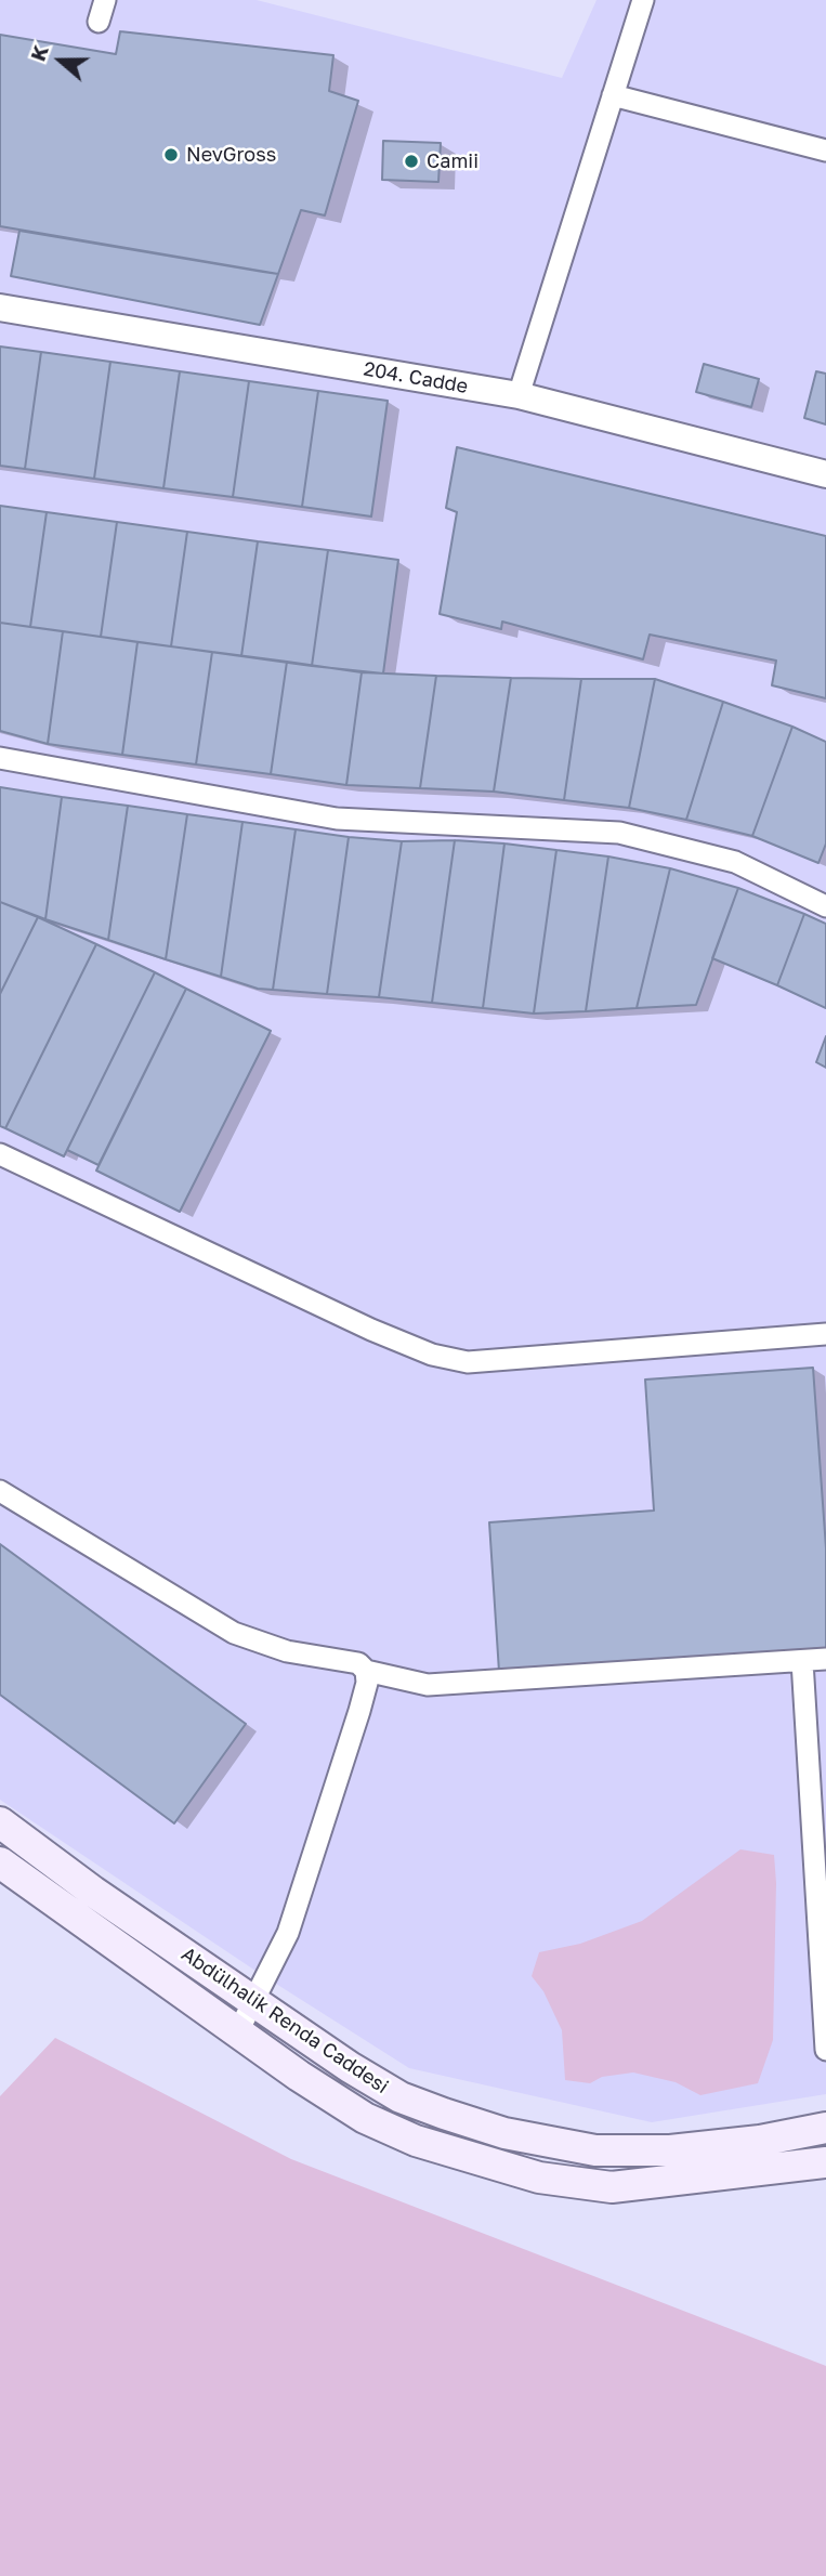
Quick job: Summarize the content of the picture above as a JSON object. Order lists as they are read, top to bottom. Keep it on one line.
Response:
{"streets":{"main road":["Abdülhalik Renda Caddesi"],"street":["204. Cadde"]},"places":["NevGross","Camii"],"north":"left"}
